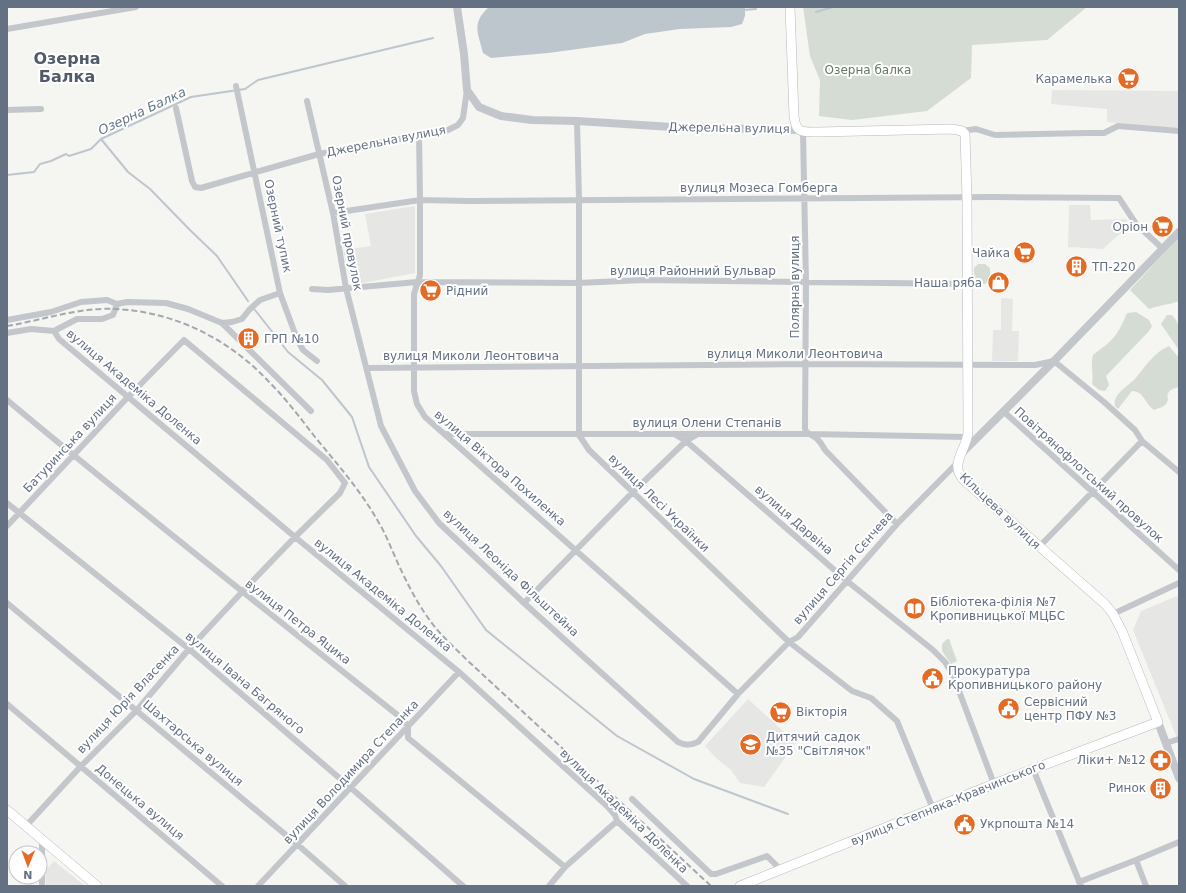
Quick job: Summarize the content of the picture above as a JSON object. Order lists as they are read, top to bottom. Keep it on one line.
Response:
{"streets":{"main road":["Джерельна вулиця","Кільцева вулиця","вулиця Степняка-Кравчинського"],"street":["вулиця Мозеса Гомберга","Озерний тупик","Озерний провулок","вулиця Районний Бульвар","Полярна вулиця","вулиця Миколи Леонтовича","вулиця Академіка Доленка","вулиця Олени Степанів","Батуринська вулиця","вулиця Віктора Похиленка","Повітрянофлотський провулок","вулиця Лесі Українки","вулиця Дарвіна","вулиця Сергія Сєнчева","вулиця Леоніда Фільштейна","вулиця Петра Яцика","вулиця Івана Багряного","вулиця Юрія Власенка","Шахтарська вулиця","вулиця Володимира Степанка","Донецька вулиця"]},"crossings":[["Джерельна вулиця","Озерний тупик"],["Джерельна вулиця","Озерний провулок"],["Джерельна вулиця","Полярна вулиця"],["Джерельна вулиця","вулиця Віктора Похиленка"],["Джерельна вулиця","Кільцева вулиця"],["вулиця Мозеса Гомберга","Озерний провулок"],["вулиця Мозеса Гомберга","Полярна вулиця"],["вулиця Мозеса Гомберга","вулиця Віктора Похиленка"],["вулиця Мозеса Гомберга","Кільцева вулиця"],["Озерний провулок","вулиця Районний Бульвар"],["Озерний провулок","вулиця Миколи Леонтовича"],["Озерний провулок","вулиця Леоніда Фільштейна"],["вулиця Районний Бульвар","Полярна вулиця"],["вулиця Районний Бульвар","вулиця Віктора Похиленка"],["вулиця Районний Бульвар","Кільцева вулиця"],["Полярна вулиця","вулиця Миколи Леонтовича"],["Полярна вулиця","вулиця Олени Степанів"],["Полярна вулиця","вулиця Сергія Сєнчева"],["вулиця Миколи Леонтовича","вулиця Віктора Похиленка"],["вулиця Миколи Леонтовича","Кільцева вулиця"],["вулиця Миколи Леонтовича","вулиця Леоніда Фільштейна"],["вулиця Академіка Доленка","Батуринська вулиця"],["вулиця Академіка Доленка","вулиця Юрія Власенка"],["вулиця Академіка Доленка","вулиця Володимира Степанка"],["вулиця Олени Степанів","вулиця Віктора Похиленка"],["вулиця Олени Степанів","вулиця Лесі Українки"],["вулиця Олени Степанів","Кільцева вулиця"],["вулиця Олени Степанів","вулиця Дарвіна"],["Батуринська вулиця","вулиця Петра Яцика"],["Батуринська вулиця","вулиця Івана Багряного"],["Батуринська вулиця","вулиця Юрія Власенка"],["вулиця Віктора Похиленка","вулиця Сергія Сєнчева"],["вулиця Лесі Українки","вулиця Сергія Сєнчева"],["вулиця Лесі Українки","вулиця Степняка-Кравчинського"],["Кільцева вулиця","вулиця Сергія Сєнчева"],["Кільцева вулиця","вулиця Степняка-Кравчинського"],["вулиця Дарвіна","вулиця Сергія Сєнчева"],["вулиця Дарвіна","вулиця Степняка-Кравчинського"],["вулиця Сергія Сєнчева","вулиця Леоніда Фільштейна"],["вулиця Петра Яцика","вулиця Юрія Власенка"],["вулиця Петра Яцика","вулиця Володимира Степанка"],["вулиця Івана Багряного","вулиця Юрія Власенка"],["вулиця Івана Багряного","вулиця Володимира Степанка"],["вулиця Юрія Власенка","Шахтарська вулиця"],["вулиця Юрія Власенка","Донецька вулиця"],["Шахтарська вулиця","вулиця Володимира Степанка"]],"districts":["Озерна Балка"],"water":["Озерна Балка"],"parks":["Озерна балка"],"places":{"supermarket":["Карамелька","Оріон","Чайка","Рідний","Вікторія"],"building":["ТП-220","ГРП №10","Ринок"],"shop":["Наша ряба"],"library":["Бібліотека-філія №7 Кропивницької МЦБС"],"public building":["Прокуратура Кропивницького району","Сервісний центр ПФУ №3","Укрпошта №14"],"school or university":["Дитячий садок №35 \"Світлячок\""],"pharmacy":["Ліки+ №12"]},"north":"bottom"}
